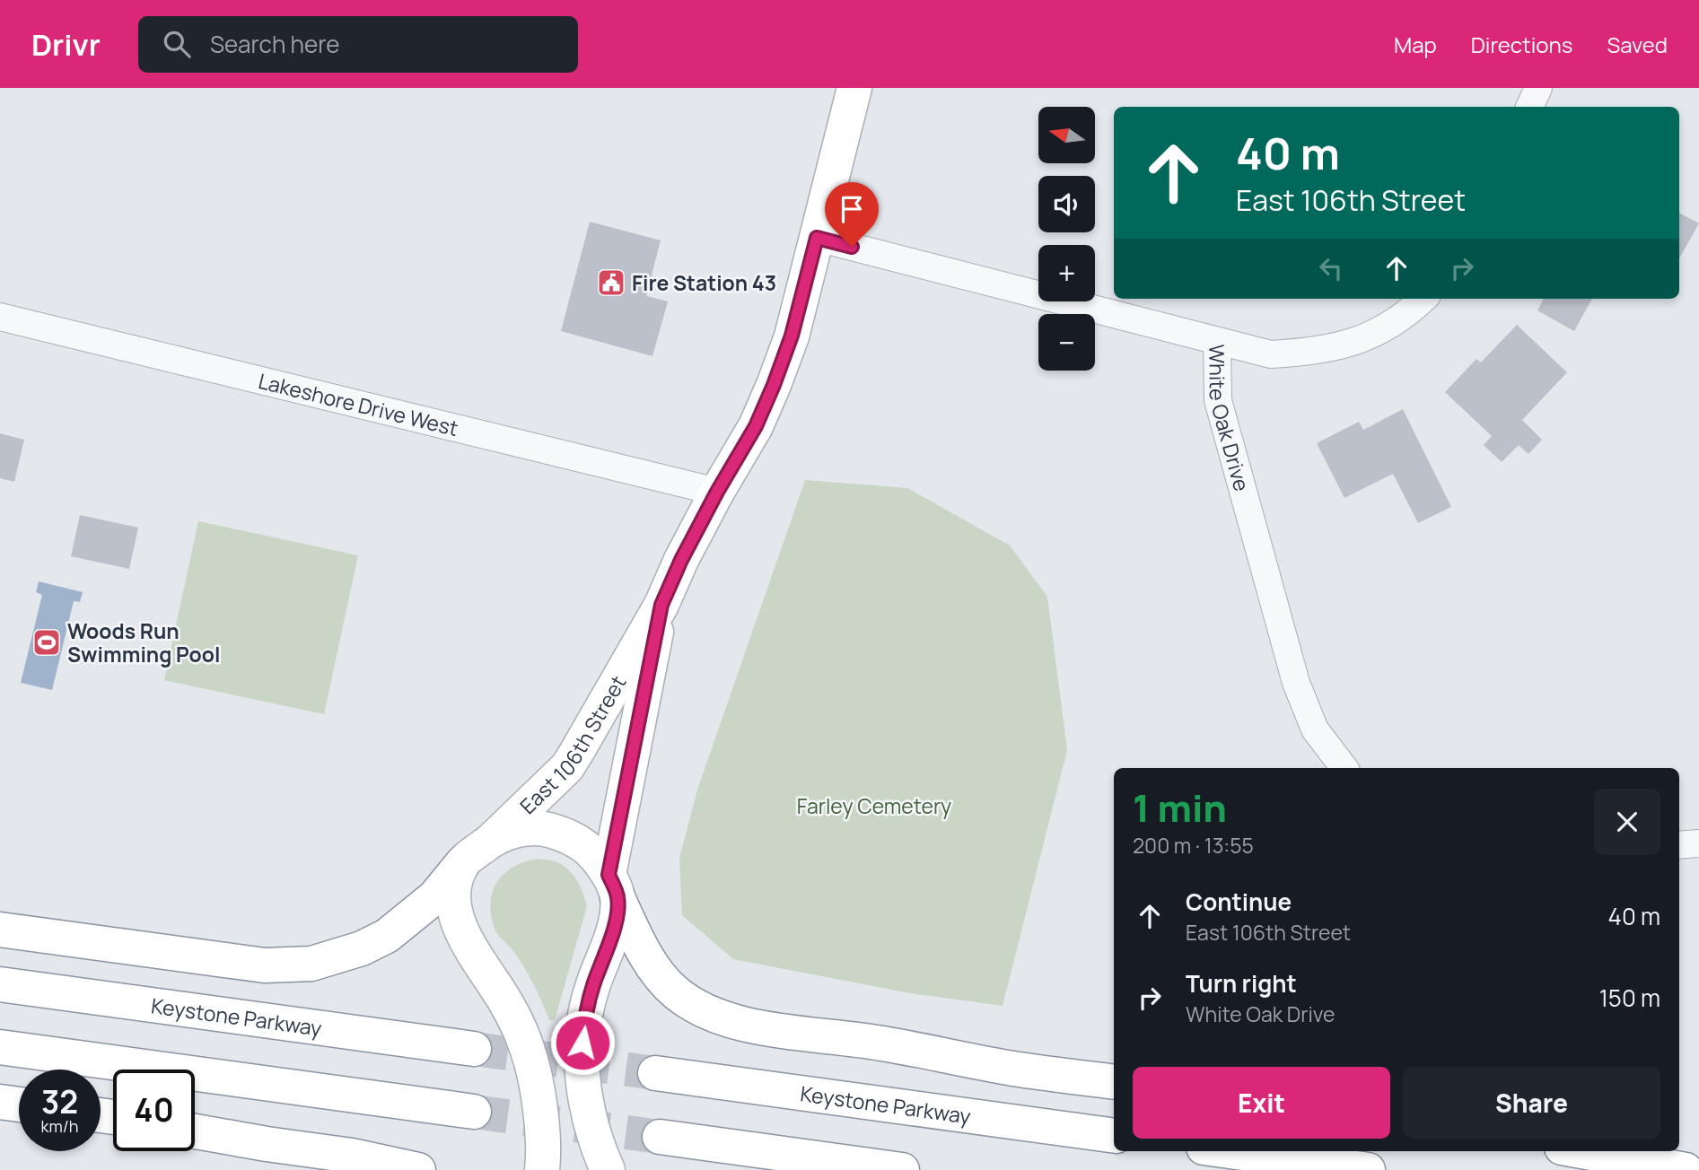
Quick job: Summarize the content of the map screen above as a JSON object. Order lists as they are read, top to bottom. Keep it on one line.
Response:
{"streets":{"main road":["East 106th Street","Keystone Parkway"],"street":["Lakeshore Drive West","White Oak Drive"]},"crossings":[["Lakeshore Drive West","East 106th Street"],["White Oak Drive","East 106th Street"]],"parks":["Farley Cemetery"],"places":{"public building":["Fire Station 43"],"sports":["Woods Run Swimming Pool"]},"north":"left","page":{"header":"Drivr","search":"Search here","nav":["Map","Directions","Saved"],"map_buttons":["+","−"],"turn":["40 m","East 106th Street"],"heading":["1 min","200 m · 13:55"],"list":[{"name":"Continue","note":"East 106th Street","value":"40 m"},{"name":"Turn right","note":"White Oak Drive","value":"150 m"}],"buttons":["Exit","Share"],"speed":"32 km/h","limit":"40"}}
